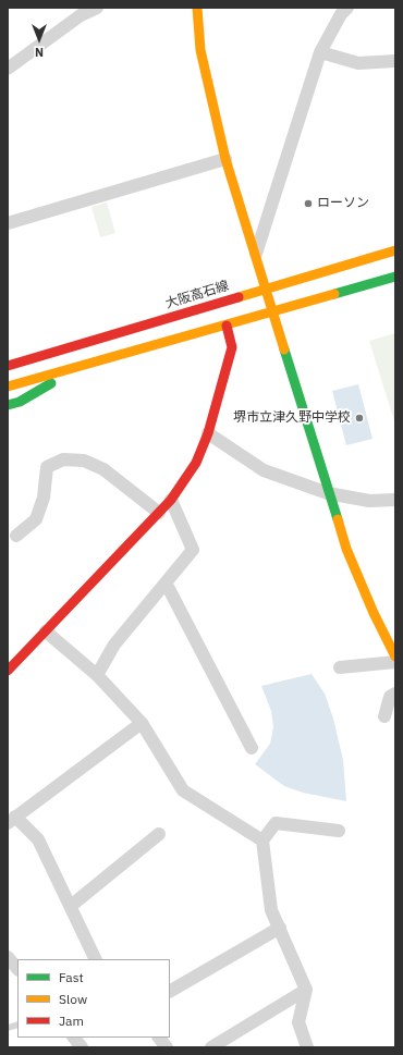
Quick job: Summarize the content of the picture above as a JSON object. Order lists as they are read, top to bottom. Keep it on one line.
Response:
{"streets":{"street":["大阪高石線"]},"places":["ローソン","堺市立津久野中学校"],"legend":["Fast","Slow","Jam"],"north":"bottom"}
